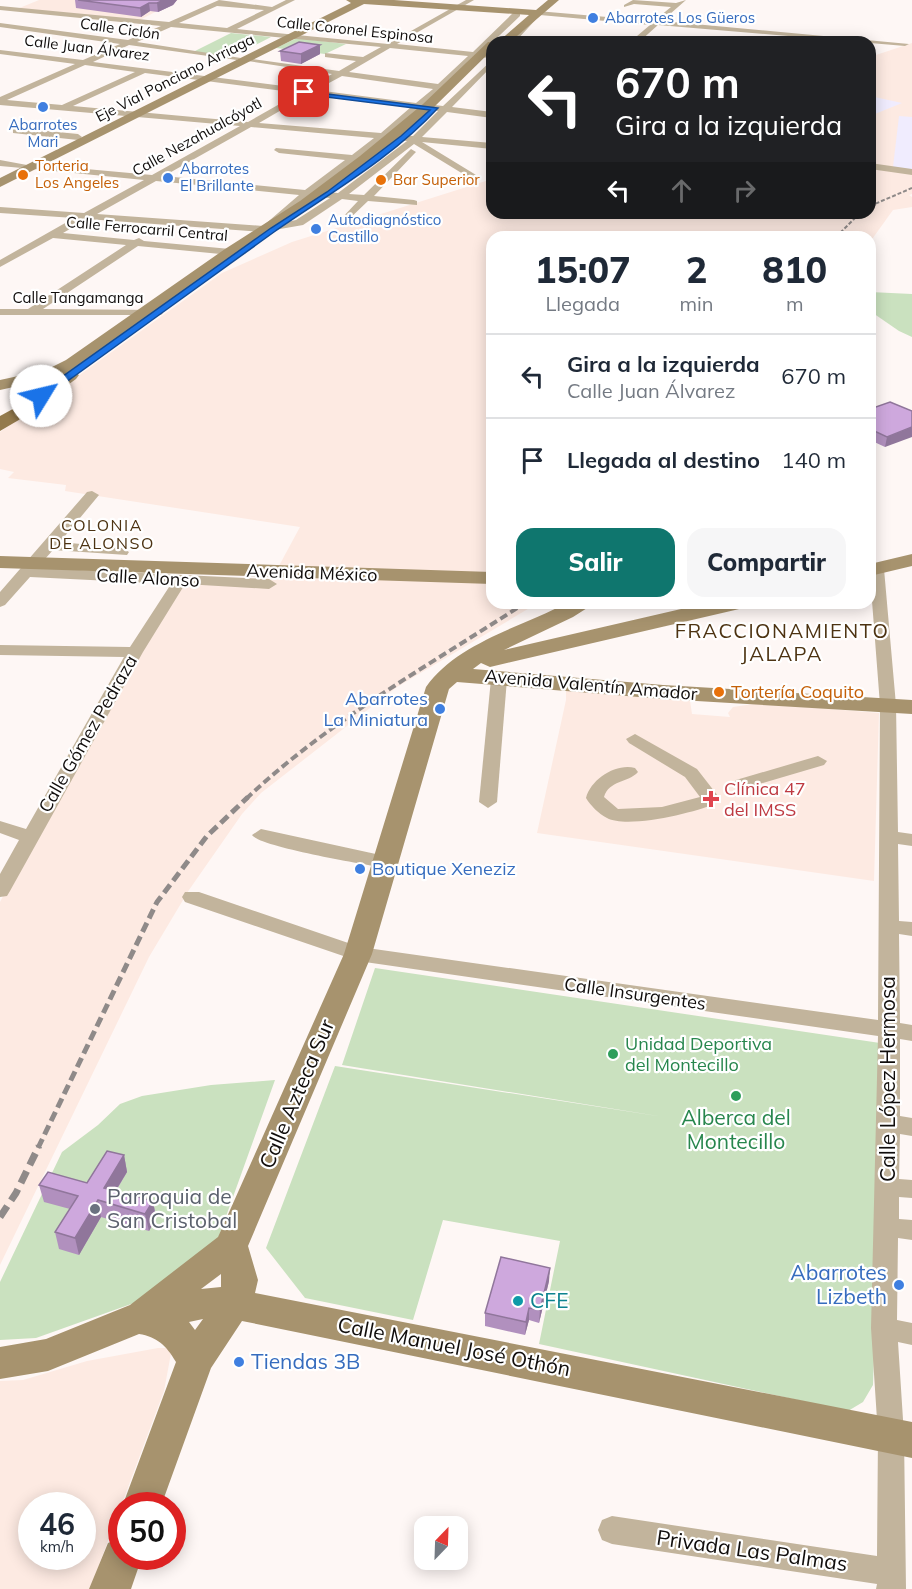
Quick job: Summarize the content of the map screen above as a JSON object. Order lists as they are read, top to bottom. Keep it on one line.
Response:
{"streets":{"main road":["Eje Vial Ponciano Arriaga","Avenida México","Calle Alonso","Avenida Valentín Amador","Calle Azteca Sur","Calle Manuel José Othón"],"street":["Calle Ciclón","Calle Coronel Espinosa","Calle Juan Álvarez","Calle Nezahualcóyotl","Calle Ferrocarril Central","Calle Tangamanga","Calle Gómez Pedraza","Calle Insurgentes","Calle López Hermosa","Privada Las Palmas"]},"crossings":[["Calle Ciclón","Eje Vial Ponciano Arriaga"],["Calle Ciclón","Calle Nezahualcóyotl"],["Calle Coronel Espinosa","Eje Vial Ponciano Arriaga"],["Calle Coronel Espinosa","Calle Nezahualcóyotl"],["Calle Juan Álvarez","Eje Vial Ponciano Arriaga"],["Calle Juan Álvarez","Calle Nezahualcóyotl"],["Calle Nezahualcóyotl","Calle Ferrocarril Central"],["Avenida México","Calle Alonso"],["Calle Alonso","Calle Gómez Pedraza"],["Avenida Valentín Amador","Calle López Hermosa"],["Avenida Valentín Amador","Calle Azteca Sur"],["Calle Insurgentes","Calle López Hermosa"],["Calle Insurgentes","Calle Azteca Sur"],["Calle López Hermosa","Calle Manuel José Othón"],["Calle López Hermosa","Privada Las Palmas"]],"districts":["COLONIA DE ALONSO","FRACCIONAMIENTO JALAPA"],"places":{"other":["Abarrotes Los Güeros","Abarrotes Mari","Torteria Los Angeles","Abarrotes El Brillante","Bar Superior","Autodiagnóstico Castillo","Tortería Coquito","Abarrotes La Miniatura","Boutique Xeneziz","Unidad Deportiva del Montecillo","Alberca del Montecillo","Parroquia de San Cristobal","Abarrotes Lizbeth","CFE","Tiendas 3B"],"health":["Clínica 47 del IMSS"]},"north":"top right","page":{"turn":["670 m","Gira a la izquierda"],"eta":["15:07","Llegada","2","min","810","m"],"list":[{"name":"Gira a la izquierda","note":"Calle Juan Álvarez","value":"670 m"},{"name":"Llegada al destino","value":"140 m"}],"buttons":["Salir","Compartir"],"speed":"46 km/h","limit":"50"}}
